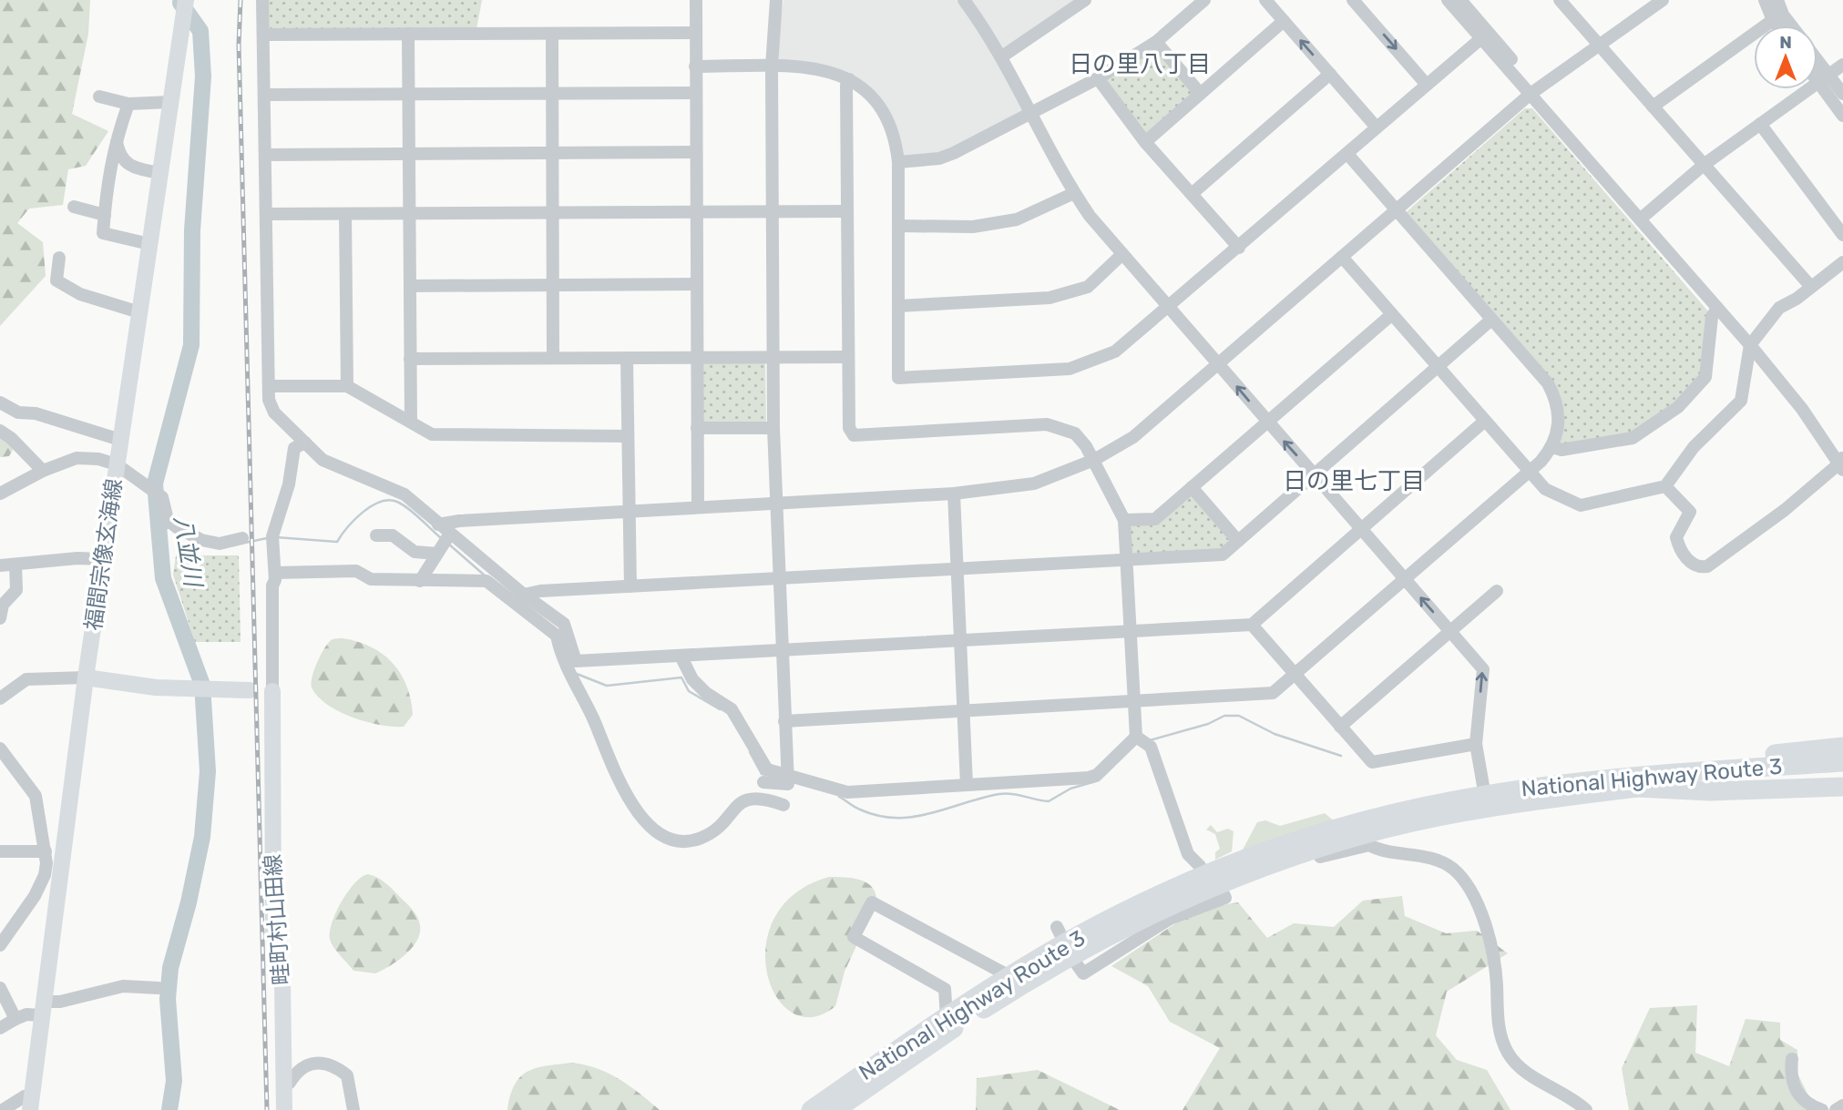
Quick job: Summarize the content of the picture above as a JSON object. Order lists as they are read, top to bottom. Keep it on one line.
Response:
{"streets":{"highway":["National Highway Route 3"],"main road":["福間宗像玄海線","畦町村山田線"]},"districts":["日の里八丁目","日の里七丁目"],"water":["八並川"],"north":"top"}
